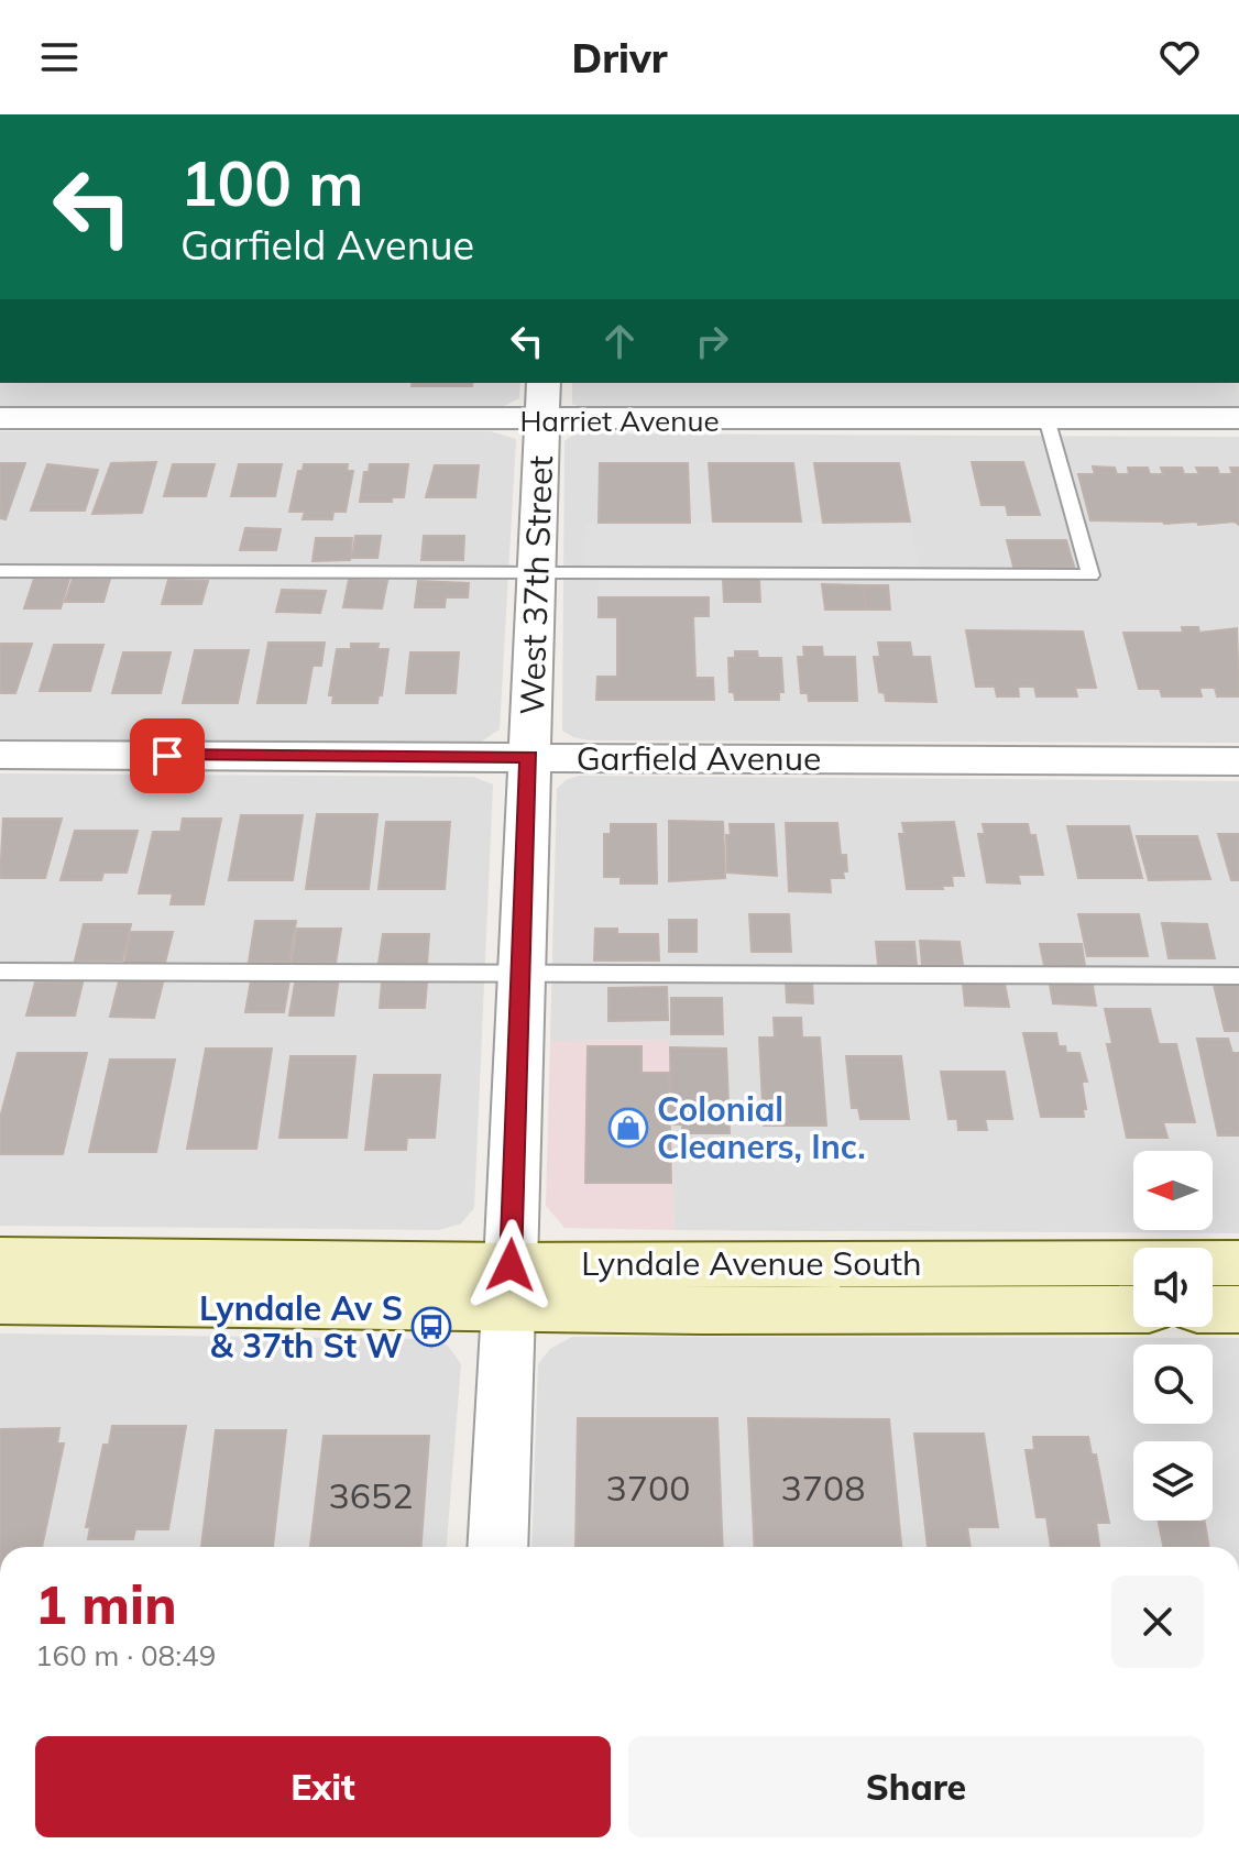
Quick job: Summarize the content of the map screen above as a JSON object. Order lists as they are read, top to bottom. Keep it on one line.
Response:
{"streets":{"main road":["Lyndale Avenue South"],"street":["Harriet Avenue","West 37th Street","Garfield Avenue"]},"crossings":[["Harriet Avenue","West 37th Street"],["West 37th Street","Garfield Avenue"],["West 37th Street","Lyndale Avenue South"]],"places":{"shop":["Colonial Cleaners, Inc."],"bus stop":["Lyndale Av S & 37th St W"]},"house_numbers":["3700","3708","3652"],"north":"left","page":{"header":"Drivr","turn":["100 m","Garfield Avenue"],"heading":["1 min","160 m · 08:49"],"buttons":["Exit","Share"]}}
